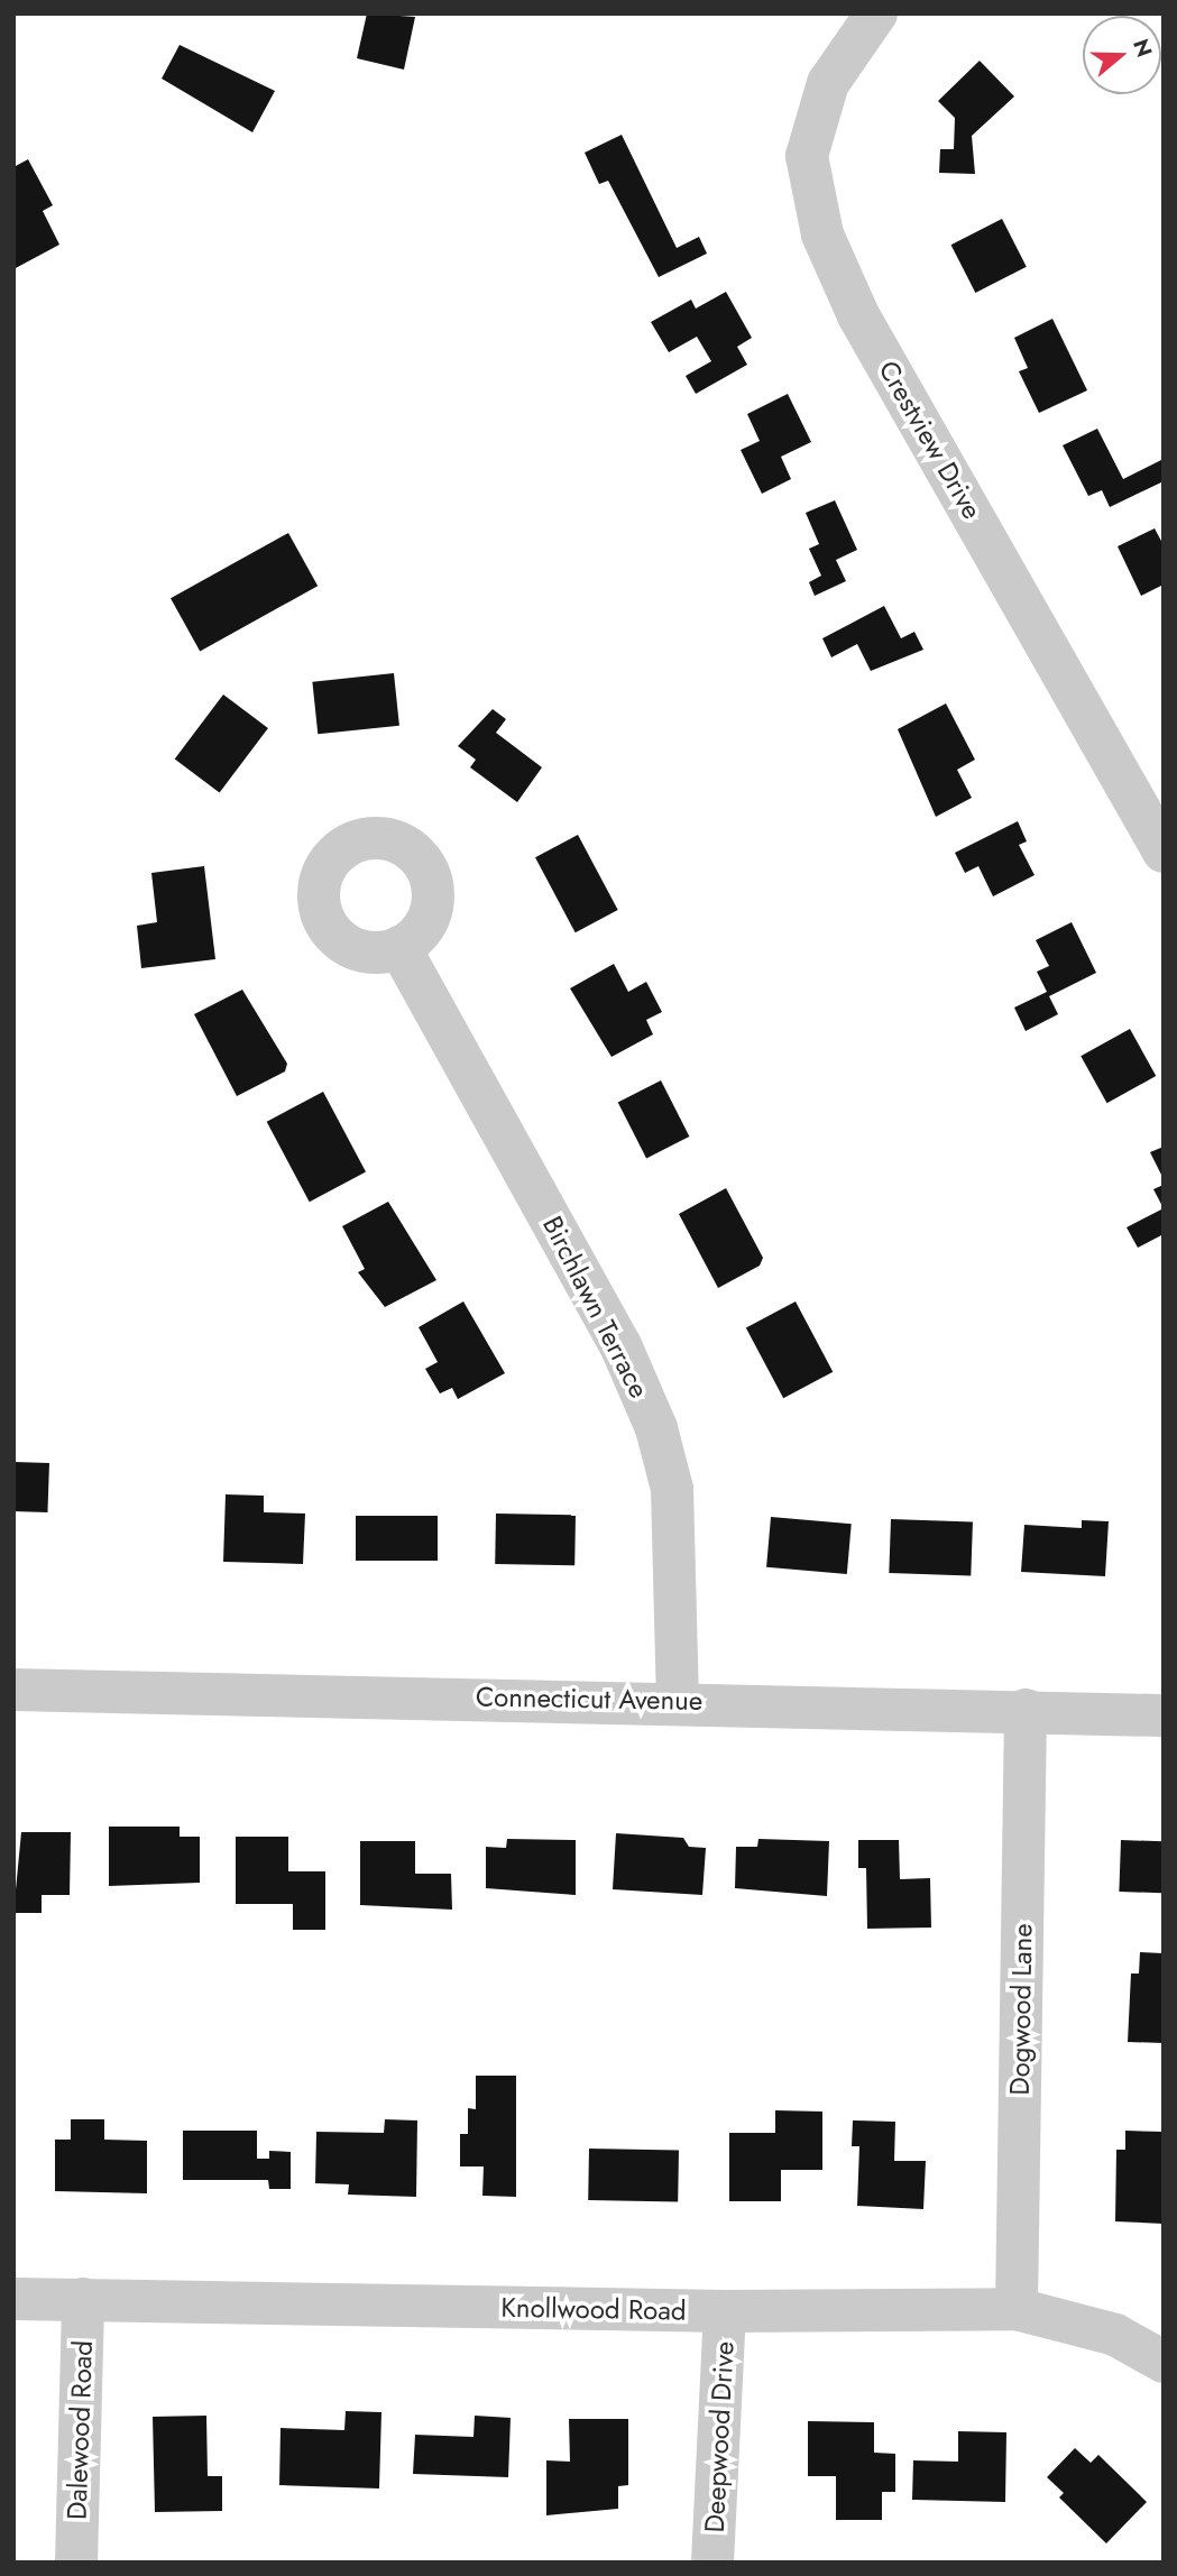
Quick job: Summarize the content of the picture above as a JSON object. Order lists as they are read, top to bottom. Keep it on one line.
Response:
{"streets":{"street":["Crestview Drive","Birchlawn Terrace","Connecticut Avenue","Dogwood Lane","Knollwood Road","Dalewood Road","Deepwood Drive"]},"crossings":[["Birchlawn Terrace","Connecticut Avenue"],["Connecticut Avenue","Dogwood Lane"],["Dogwood Lane","Knollwood Road"],["Knollwood Road","Dalewood Road"],["Knollwood Road","Deepwood Drive"]],"north":"right"}
